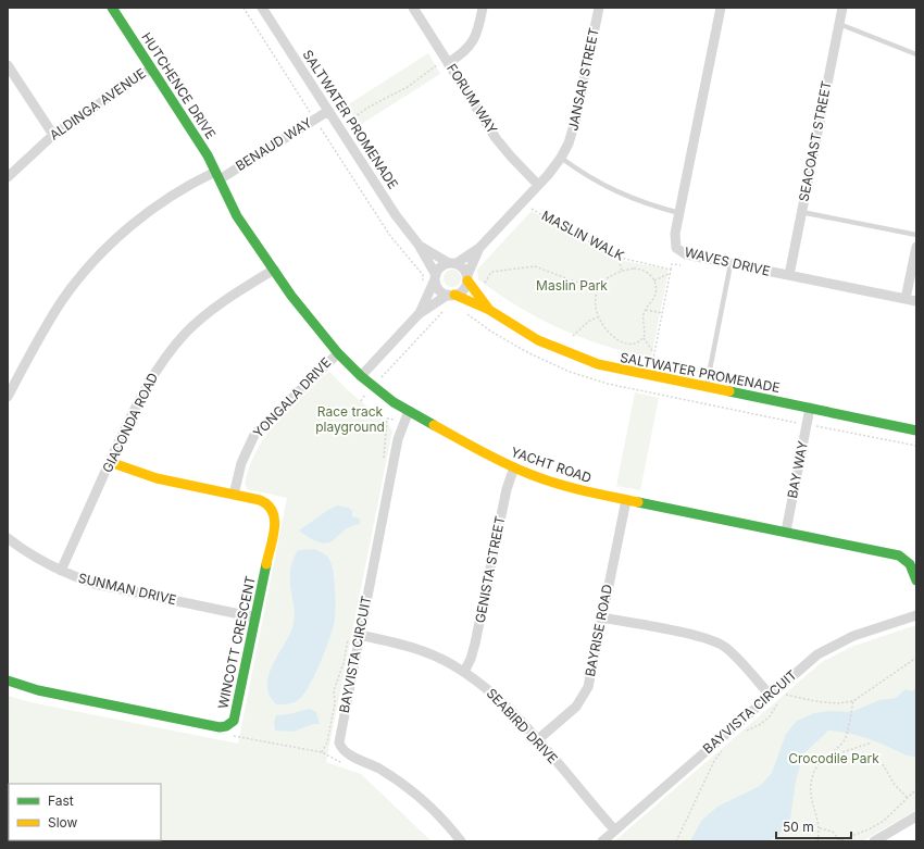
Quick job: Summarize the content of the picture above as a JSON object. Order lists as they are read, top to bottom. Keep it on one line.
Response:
{"streets":{"street":["JANSAR STREET","HUTCHENCE DRIVE","FORUM WAY","ALDINGA AVENUE","SALTWATER PROMENADE","SEACOAST STREET","BENAUD WAY","WAVES DRIVE","YONGALA DRIVE","GIACONDA ROAD","YACHT ROAD","BAY WAY","GENISTA STREET","SUNMAN DRIVE","BAYRISE ROAD","WINCOTT CRESCENT","BAYVISTA CIRCUIT","SEABIRD DRIVE"],"path":["MASLIN WALK"]},"crossings":[["JANSAR STREET","FORUM WAY"],["JANSAR STREET","SALTWATER PROMENADE"],["HUTCHENCE DRIVE","ALDINGA AVENUE"],["HUTCHENCE DRIVE","BENAUD WAY"],["HUTCHENCE DRIVE","YACHT ROAD"],["SALTWATER PROMENADE","BENAUD WAY"],["SALTWATER PROMENADE","BAY WAY"],["SEACOAST STREET","WAVES DRIVE"],["BENAUD WAY","YACHT ROAD"],["YONGALA DRIVE","YACHT ROAD"],["YONGALA DRIVE","WINCOTT CRESCENT"],["GIACONDA ROAD","YACHT ROAD"],["GIACONDA ROAD","SUNMAN DRIVE"],["GIACONDA ROAD","WINCOTT CRESCENT"],["YACHT ROAD","BAY WAY"],["YACHT ROAD","GENISTA STREET"],["YACHT ROAD","BAYRISE ROAD"],["YACHT ROAD","BAYVISTA CIRCUIT"],["GENISTA STREET","SEABIRD DRIVE"],["SUNMAN DRIVE","WINCOTT CRESCENT"],["BAYRISE ROAD","SEABIRD DRIVE"],["BAYVISTA CIRCUIT","SEABIRD DRIVE"]],"parks":["Maslin Park","Race track playground","Crocodile Park"],"legend":["Fast","Slow"],"scale_bar":"50 m"}
